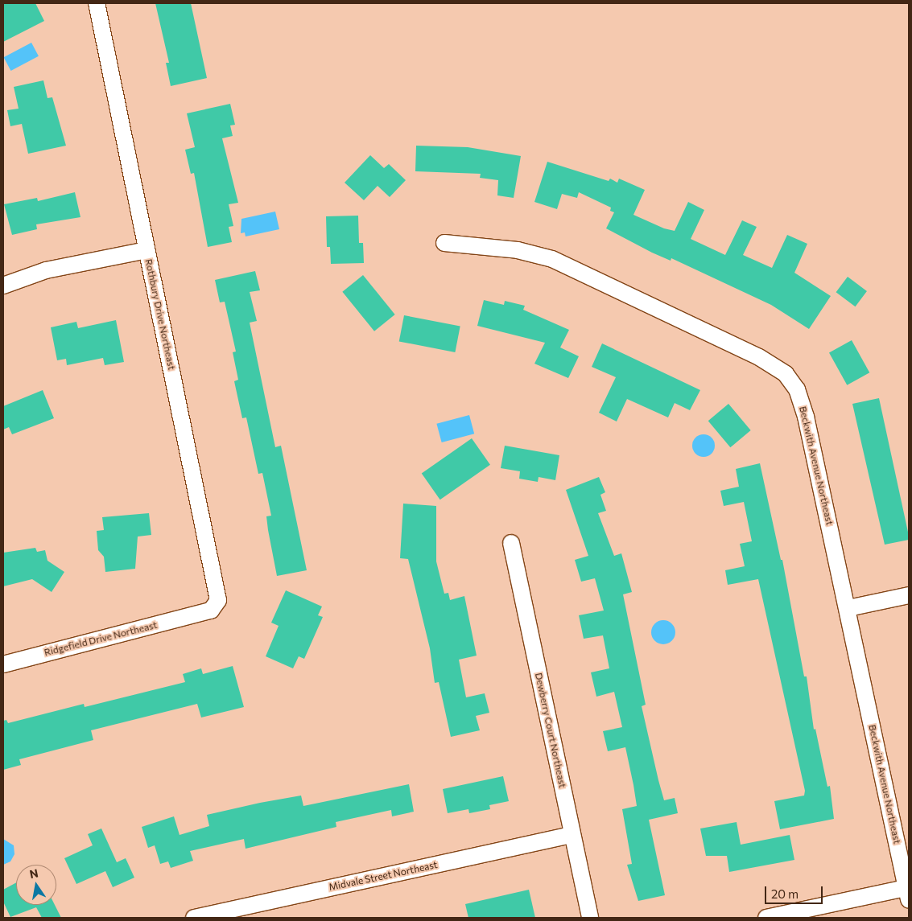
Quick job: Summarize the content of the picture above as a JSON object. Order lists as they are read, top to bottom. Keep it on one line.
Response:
{"streets":{"street":["Rothbury Drive Northeast","Beckwith Avenue Northeast","Ridgefield Drive Northeast","Dewberry Court Northeast","Midvale Street Northeast"]},"crossings":[["Rothbury Drive Northeast","Ridgefield Drive Northeast"],["Dewberry Court Northeast","Midvale Street Northeast"]],"scale_bar":"20 m","north":"top"}
